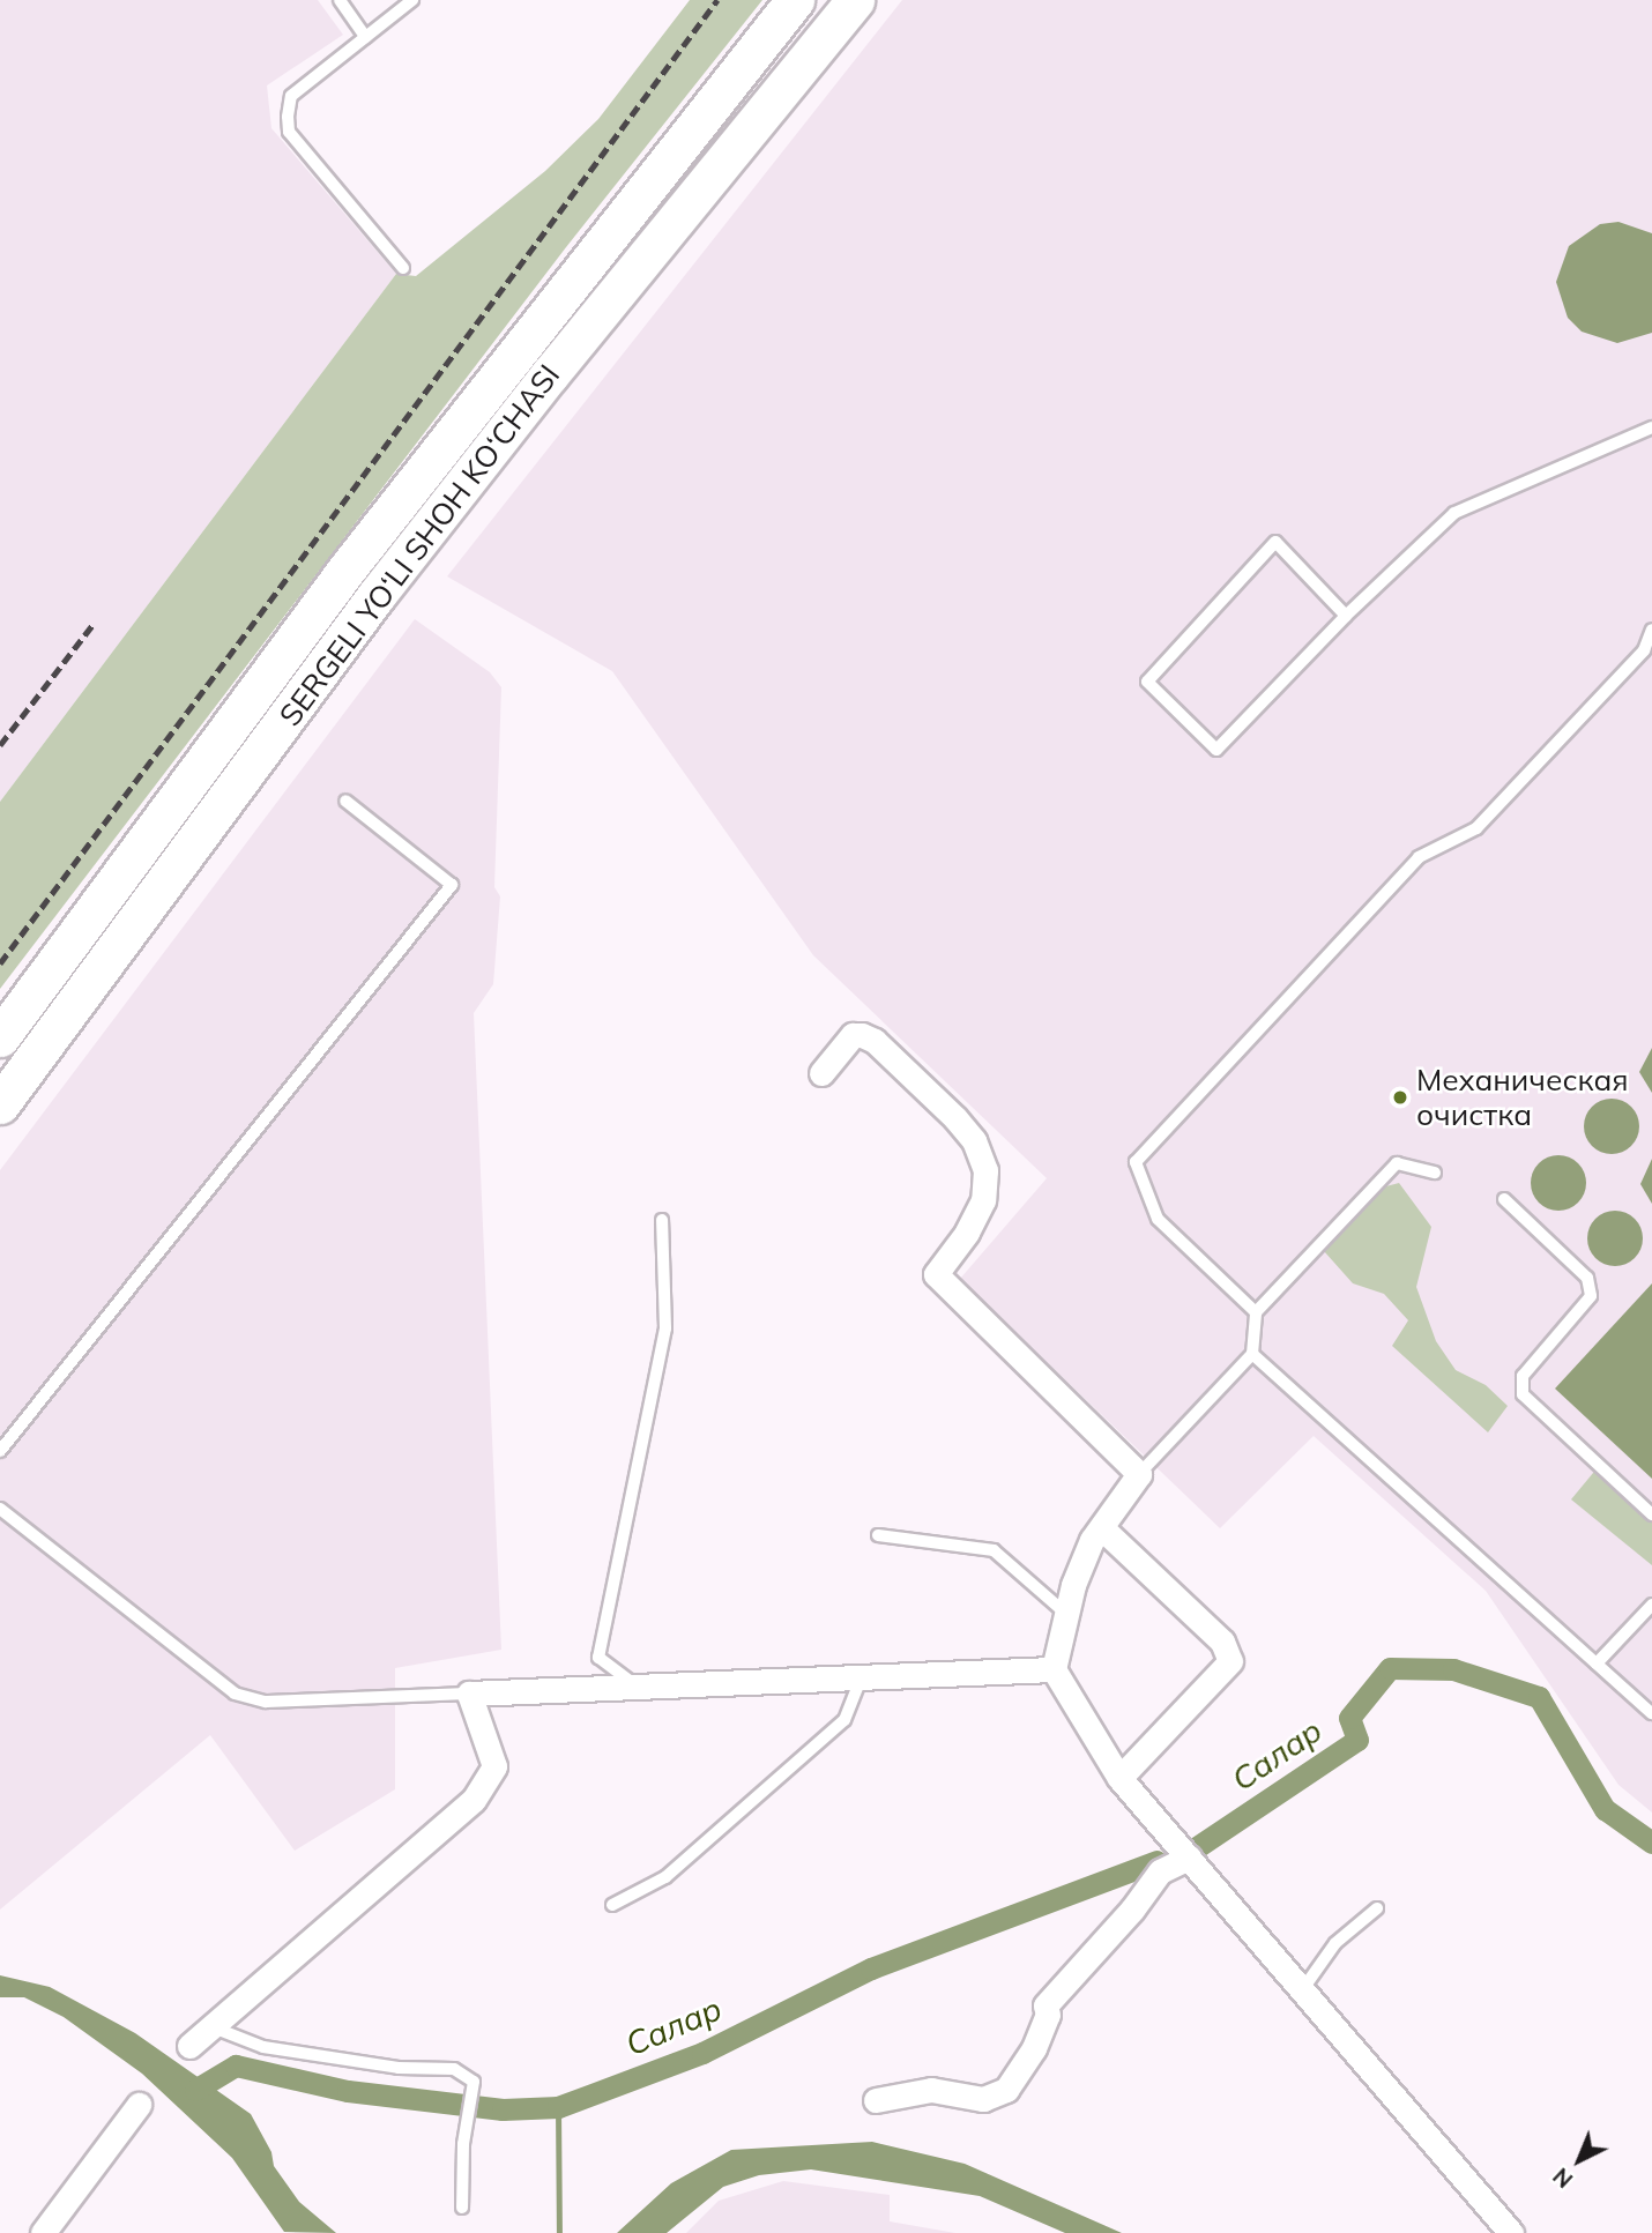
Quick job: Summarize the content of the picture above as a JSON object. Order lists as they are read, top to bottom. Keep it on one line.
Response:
{"streets":{"main road":["SERGELI YO‘LI SHOH KO‘CHASI"]},"water":["Салар"],"places":["Механическая очистка"],"north":"bottom left"}
